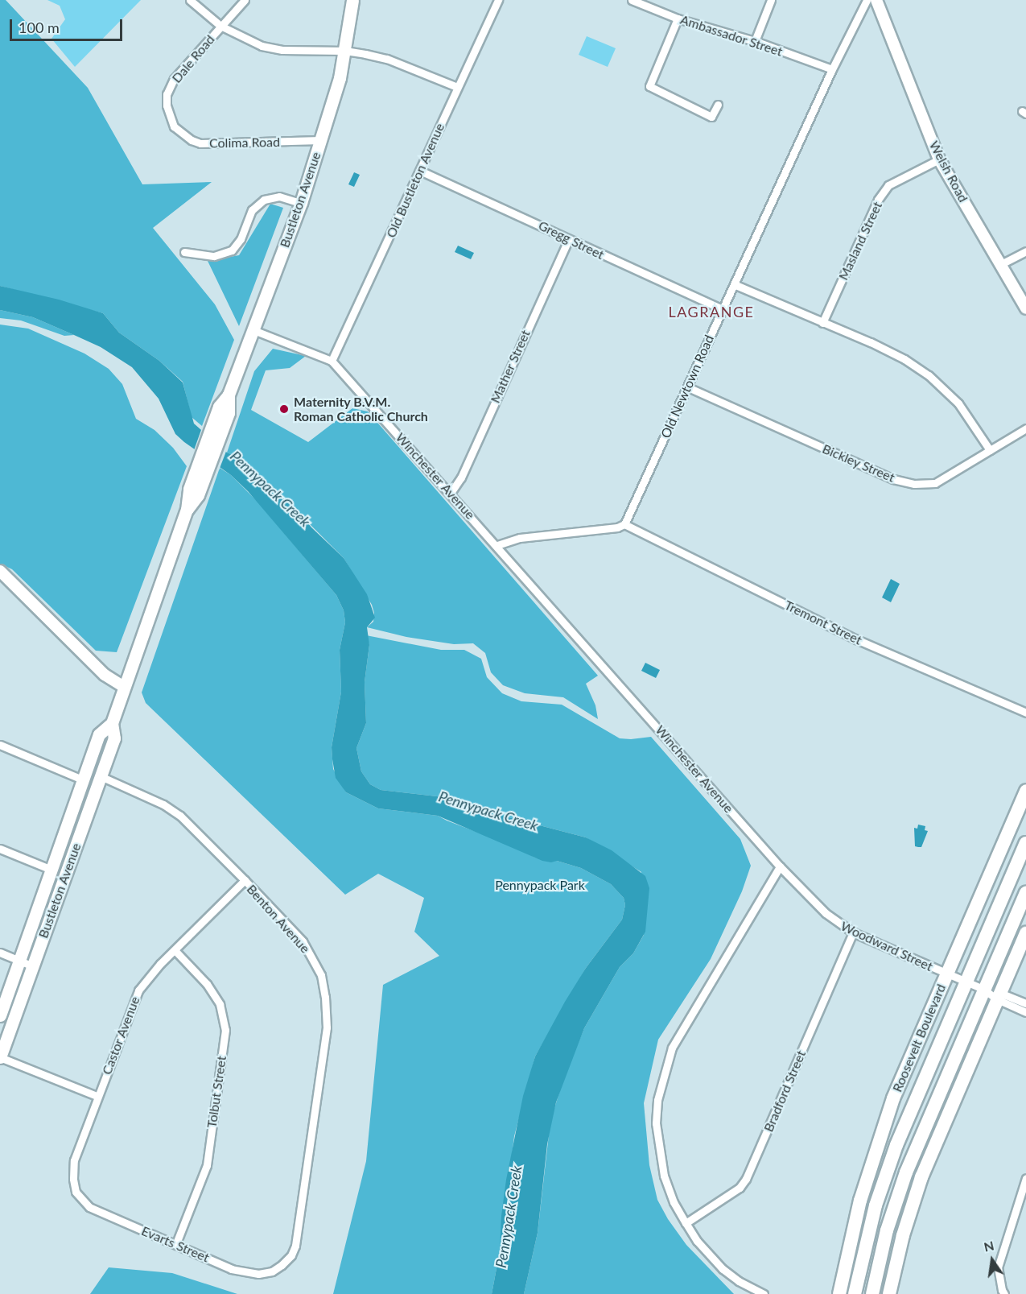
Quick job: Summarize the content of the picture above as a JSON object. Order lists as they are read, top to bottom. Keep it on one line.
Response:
{"streets":{"highway":["Roosevelt Boulevard"],"main road":["Welsh Road","Bustleton Avenue"],"street":["Ambassador Street","Dale Road","Colima Road","Old Bustleton Avenue","Gregg Street","Masland Street","Mather Street","Old Newtown Road","Bickley Street","Winchester Avenue","Tremont Street","Benton Avenue","Woodward Street","Castor Avenue","Bradford Street","Tolbut Street","Evarts Street"]},"crossings":[["Ambassador Street","Old Newtown Road"],["Dale Road","Colima Road"],["Colima Road","Bustleton Avenue"],["Welsh Road","Masland Street"],["Old Bustleton Avenue","Gregg Street"],["Old Bustleton Avenue","Winchester Avenue"],["Bustleton Avenue","Winchester Avenue"],["Bustleton Avenue","Benton Avenue"],["Gregg Street","Mather Street"],["Gregg Street","Old Newtown Road"],["Mather Street","Winchester Avenue"],["Old Newtown Road","Bickley Street"],["Old Newtown Road","Tremont Street"],["Winchester Avenue","Woodward Street"],["Benton Avenue","Castor Avenue"],["Benton Avenue","Evarts Street"],["Woodward Street","Roosevelt Boulevard"],["Woodward Street","Bradford Street"],["Castor Avenue","Tolbut Street"],["Castor Avenue","Evarts Street"],["Tolbut Street","Evarts Street"]],"districts":["LAGRANGE"],"water":["Pennypack Creek"],"parks":["Pennypack Park"],"places":["Maternity B.V.M. Roman Catholic Church"],"scale_bar":"100 m","north":"top"}
